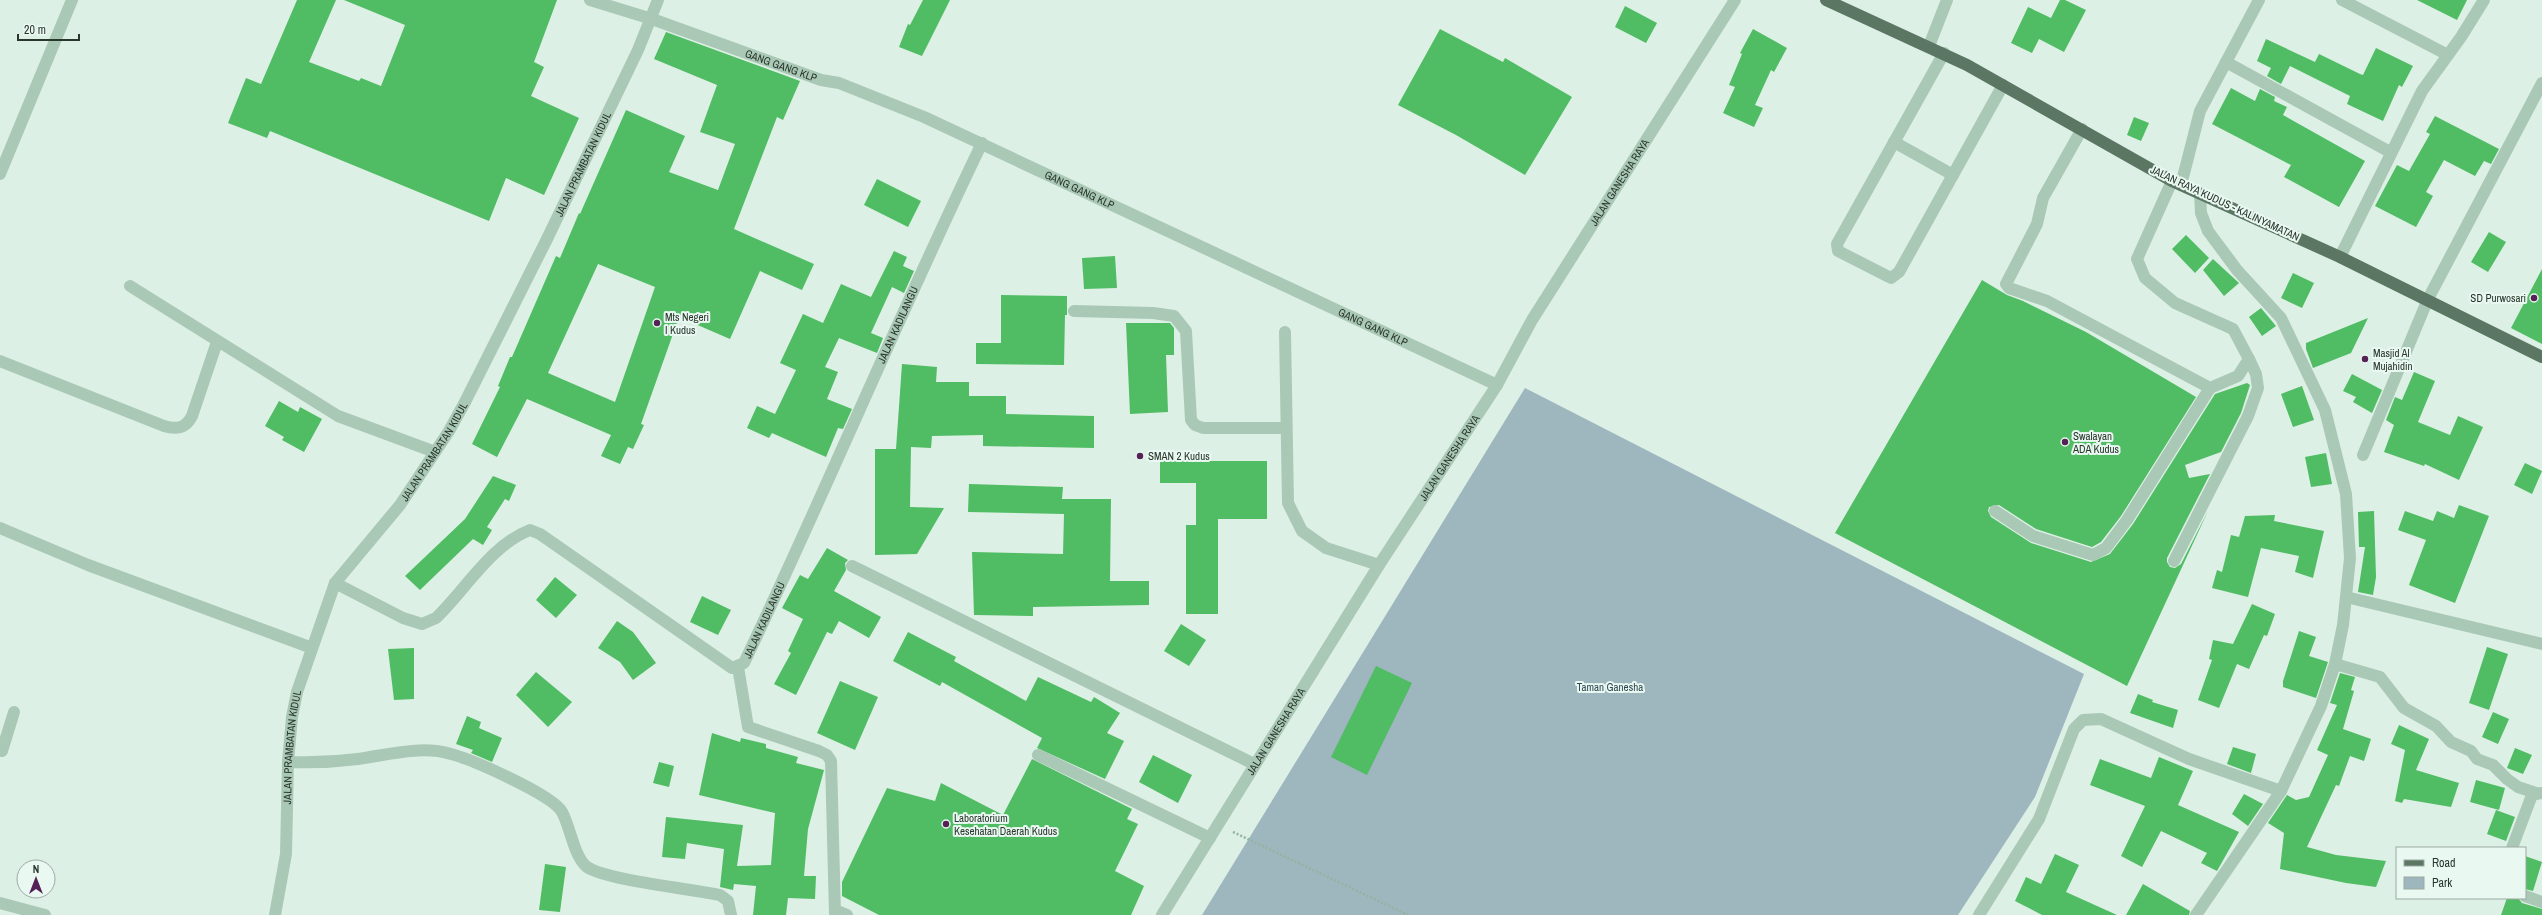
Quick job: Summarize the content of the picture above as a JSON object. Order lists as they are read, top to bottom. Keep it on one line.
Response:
{"streets":{"main road":["JALAN RAYA KUDUS - KALINYAMATAN"],"street":["GANG GANG KLP","JALAN PRAMBATAN KIDUL","JALAN GANESHA RAYA","JALAN KADILANGU"]},"crossings":[["GANG GANG KLP","JALAN PRAMBATAN KIDUL"],["GANG GANG KLP","JALAN GANESHA RAYA"],["GANG GANG KLP","JALAN KADILANGU"],["JALAN PRAMBATAN KIDUL","JALAN KADILANGU"]],"parks":["Taman Ganesha"],"places":["SD Purwosari","Mts Negeri I Kudus","Masjid Al Mujahidin","Swalayan ADA Kudus","SMAN 2 Kudus","Laboratorium Kesehatan Daerah Kudus"],"legend":["Road","Park"],"scale_bar":"20 m","north":"top"}
